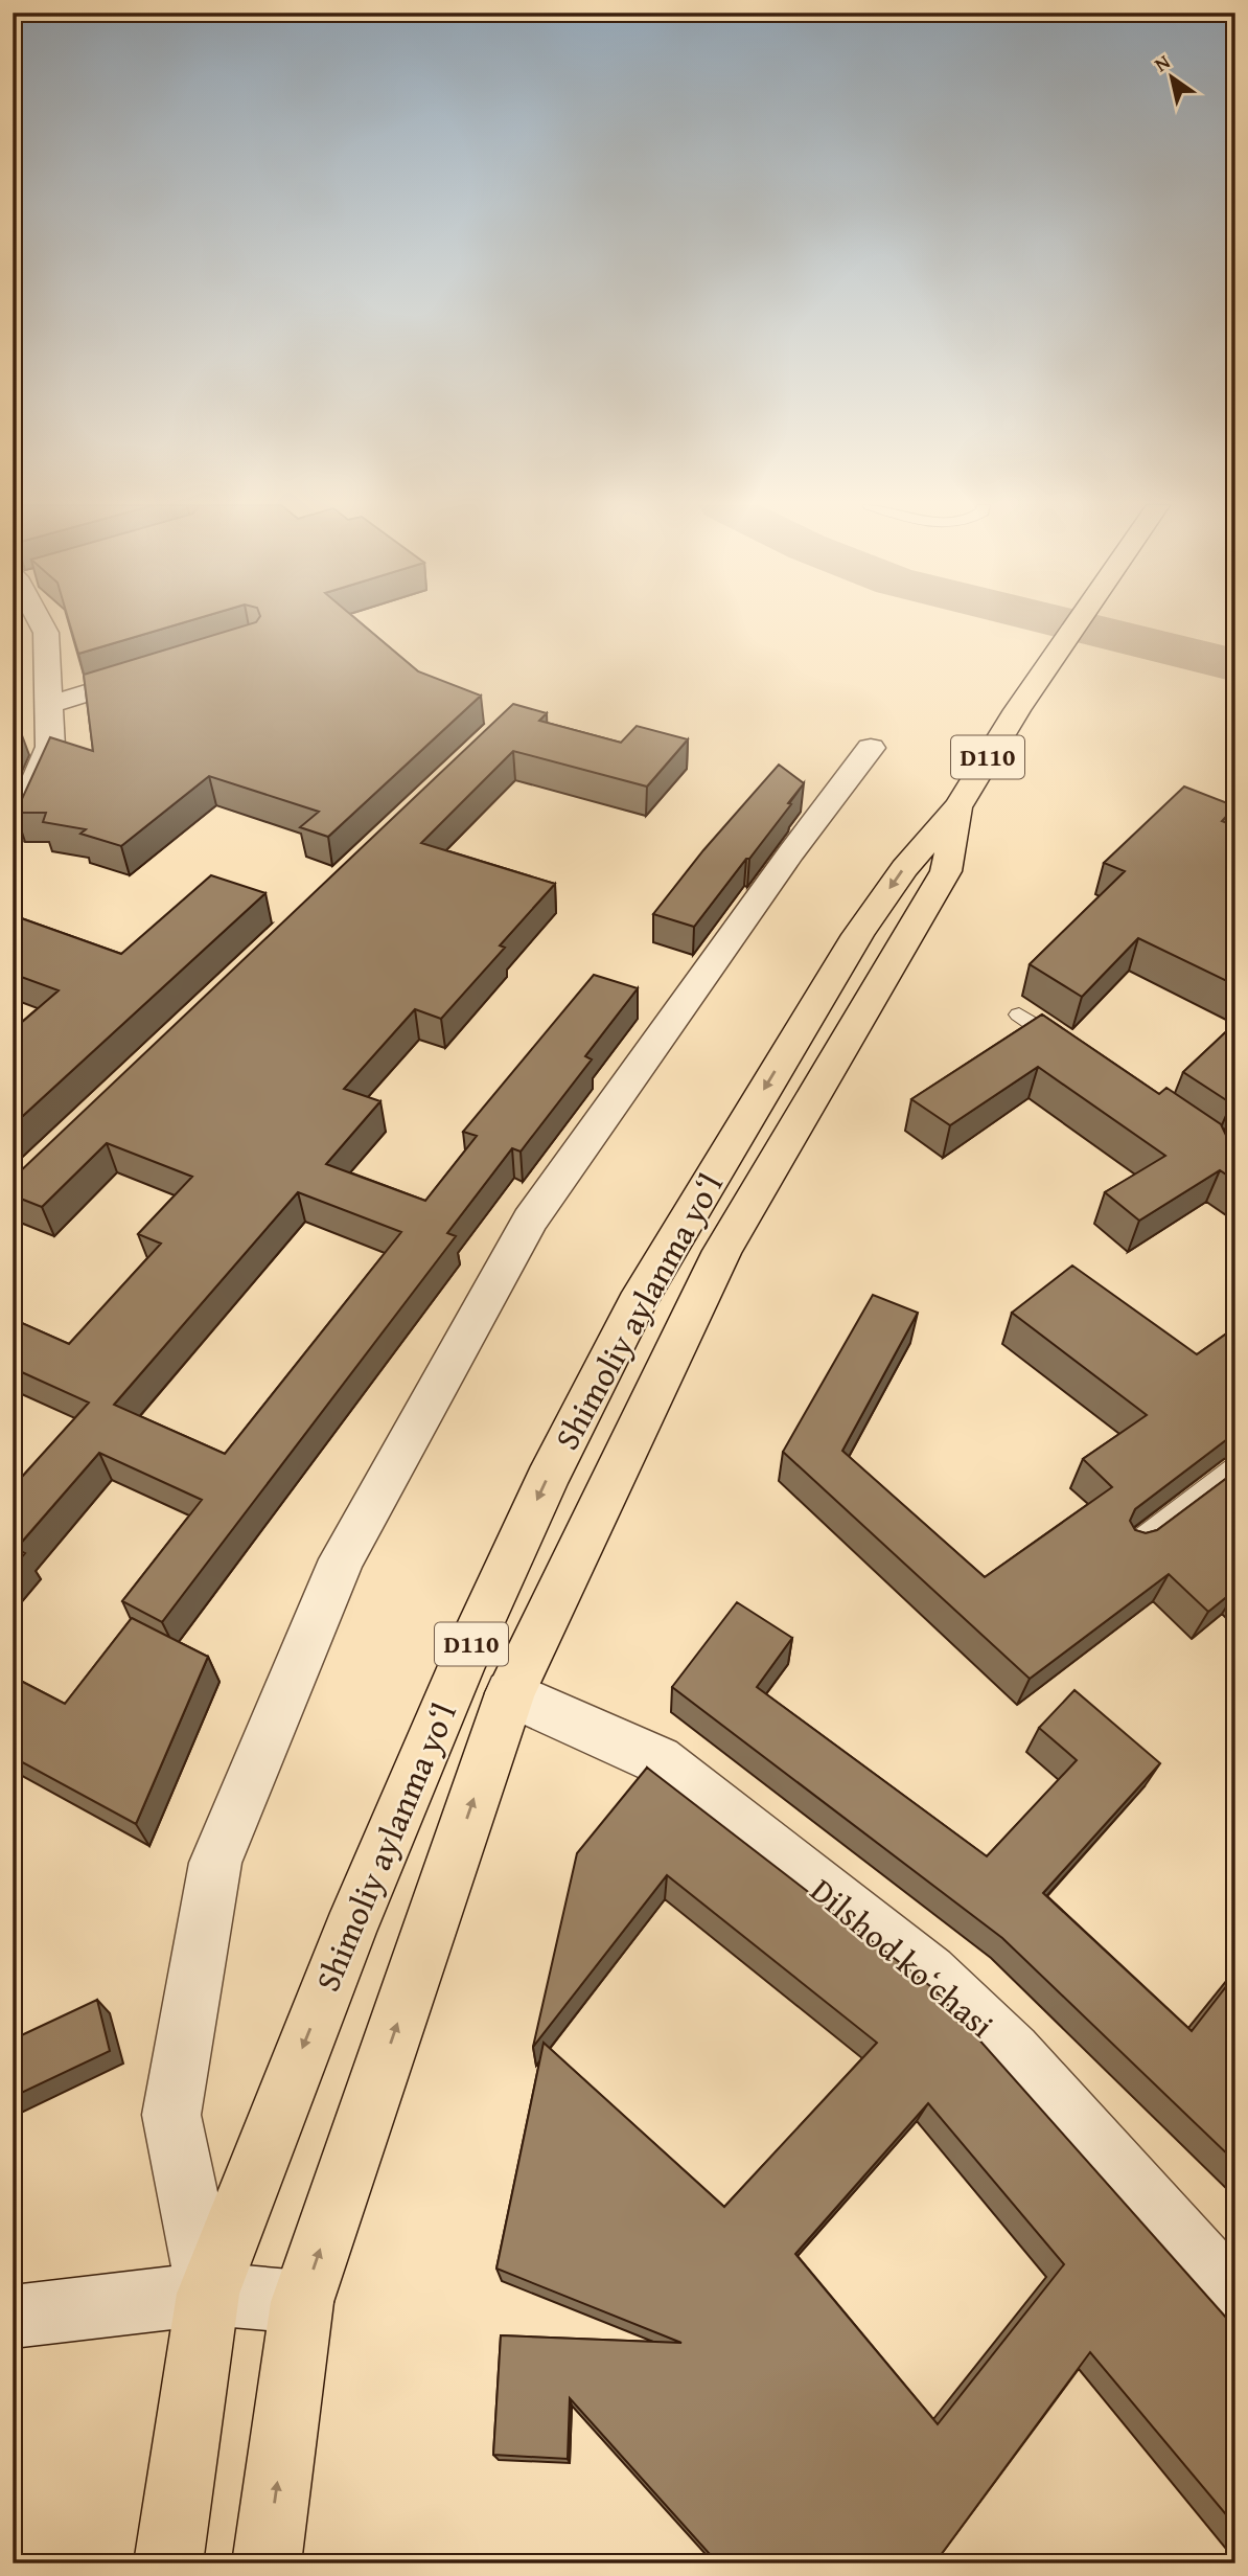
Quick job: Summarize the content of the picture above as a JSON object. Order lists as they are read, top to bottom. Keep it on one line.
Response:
{"streets":{"main road":["D110","Shimoliy aylanma yoʻl"],"street":["Dilshod koʻchasi"]},"crossings":[["Shimoliy aylanma yoʻl","Dilshod koʻchasi"]],"north":"top left"}
